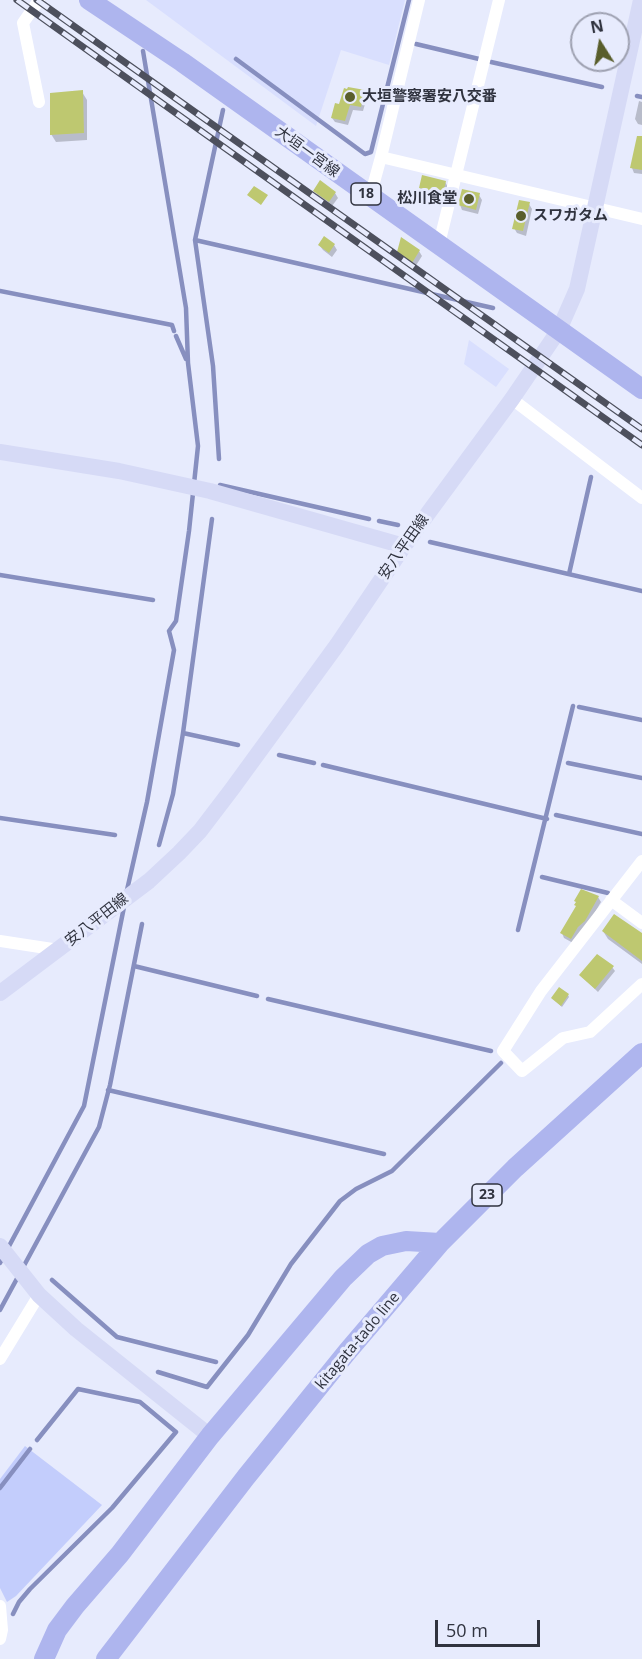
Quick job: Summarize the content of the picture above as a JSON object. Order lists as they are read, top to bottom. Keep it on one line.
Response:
{"streets":{"main road":["大垣一宮線","18","安八平田線","23","kitagata-tado line"]},"crossings":[["大垣一宮線","安八平田線"]],"places":["大垣警察署安八交番","松川食堂","スワガタム"],"scale_bar":"50 m","north":"top"}
